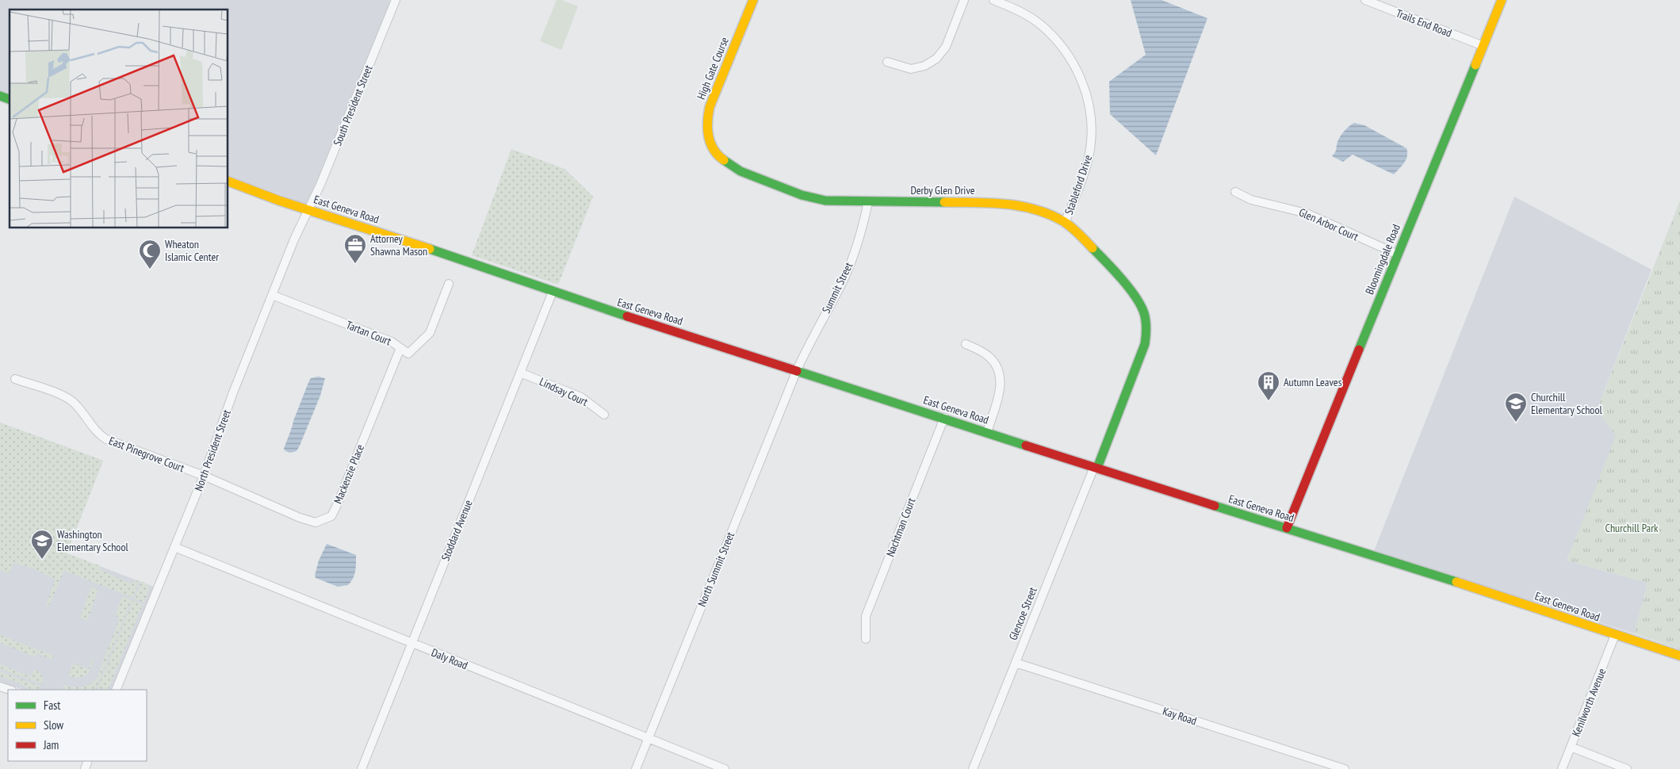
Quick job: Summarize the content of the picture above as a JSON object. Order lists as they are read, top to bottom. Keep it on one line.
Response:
{"streets":{"main road":["High Gate Course","Derby Glen Drive","East Geneva Road","Bloomingdale Road","Glencoe Street"],"street":["Trails End Road","South President Street","Stableford Drive","Glen Arbor Court","Summit Street","Tartan Court","Lindsay Court","North President Street","East Pinegrove Court","Mackenzie Place","Nachtman Court","Stoddard Avenue","North Summit Street","Daly Road","Kenilworth Avenue","Kay Road"]},"crossings":[["Trails End Road","Bloomingdale Road"],["High Gate Course","Derby Glen Drive"],["South President Street","East Geneva Road"],["South President Street","North President Street"],["Stableford Drive","Derby Glen Drive"],["Derby Glen Drive","Summit Street"],["Derby Glen Drive","Glencoe Street"],["East Geneva Road","Bloomingdale Road"],["East Geneva Road","Summit Street"],["East Geneva Road","North President Street"],["East Geneva Road","Nachtman Court"],["East Geneva Road","Stoddard Avenue"],["East Geneva Road","North Summit Street"],["East Geneva Road","Glencoe Street"],["East Geneva Road","Kenilworth Avenue"],["Glen Arbor Court","Bloomingdale Road"],["Summit Street","North Summit Street"],["Tartan Court","North President Street"],["Tartan Court","Mackenzie Place"],["Lindsay Court","Stoddard Avenue"],["North President Street","East Pinegrove Court"],["North President Street","Mackenzie Place"],["North President Street","Daly Road"],["East Pinegrove Court","Mackenzie Place"],["Stoddard Avenue","Daly Road"],["North Summit Street","Daly Road"],["Glencoe Street","Kay Road"]],"parks":["Churchill Park"],"places":{"office":["Attorney Shawna Mason"],"mosque":["Wheaton Islamic Center"],"building":["Autumn Leaves"],"school or university":["Churchill Elementary School","Washington Elementary School"]},"legend":["Fast","Slow","Jam"]}
